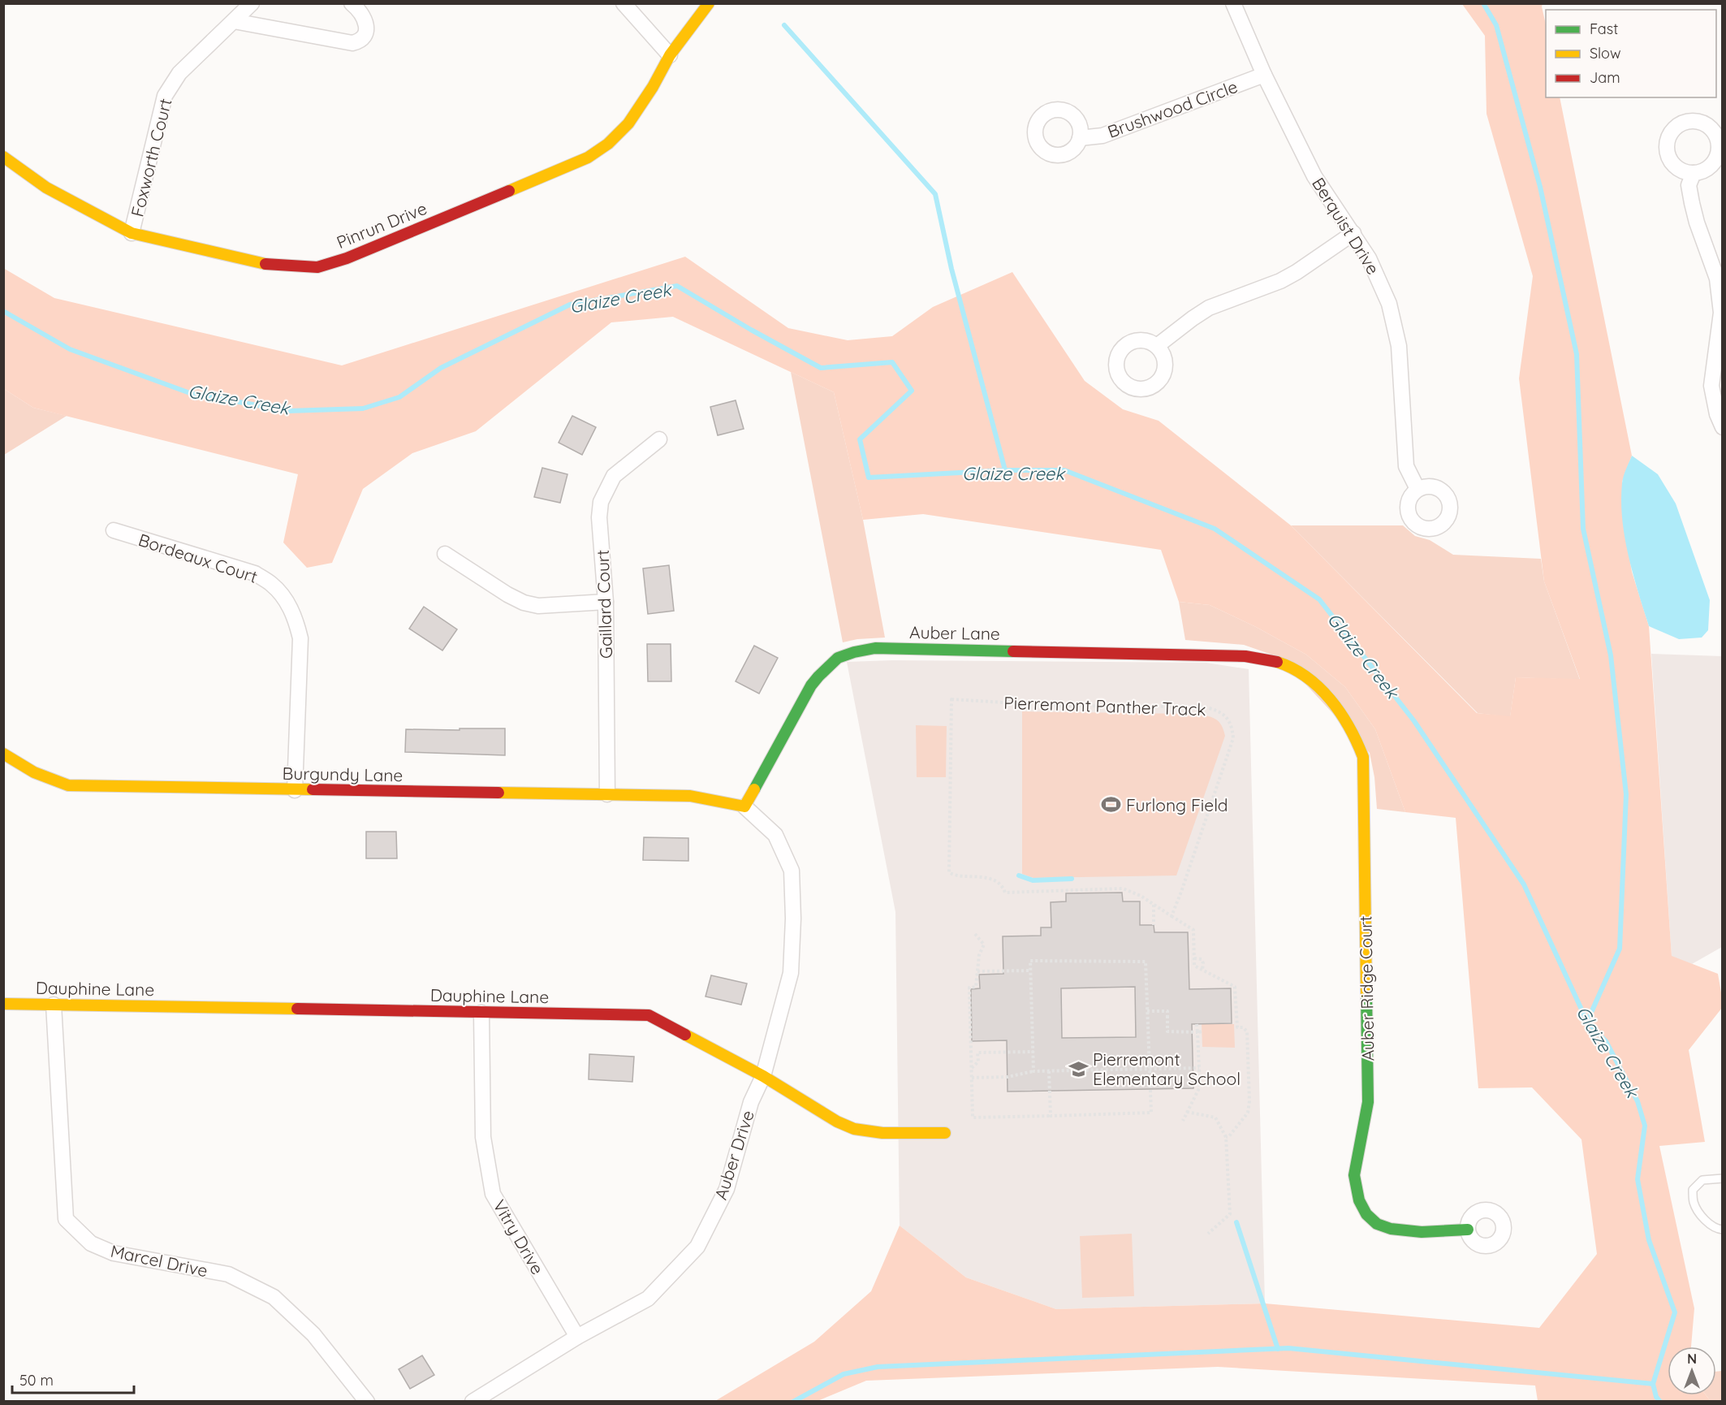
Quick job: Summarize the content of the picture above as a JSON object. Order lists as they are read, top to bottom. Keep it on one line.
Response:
{"streets":{"street":["Brushwood Circle","Foxworth Court","Pinrun Drive","Berquist Drive","Bordeaux Court","Gaillard Court","Auber Lane","Burgundy Lane","Dauphine Lane","Auber Ridge Court","Auber Drive","Vitry Drive","Marcel Drive"],"path":["Pierremont Panther Track"]},"crossings":[["Brushwood Circle","Berquist Drive"],["Foxworth Court","Pinrun Drive"],["Bordeaux Court","Burgundy Lane"],["Gaillard Court","Burgundy Lane"],["Auber Lane","Burgundy Lane"],["Auber Lane","Auber Ridge Court"],["Auber Lane","Auber Drive"],["Burgundy Lane","Auber Drive"],["Dauphine Lane","Auber Drive"],["Dauphine Lane","Vitry Drive"],["Dauphine Lane","Marcel Drive"],["Auber Drive","Vitry Drive"]],"water":["Glaize Creek"],"places":{"sports":["Furlong Field"],"school or university":["Pierremont Elementary School"]},"legend":["Fast","Slow","Jam"],"scale_bar":"50 m","north":"top"}
